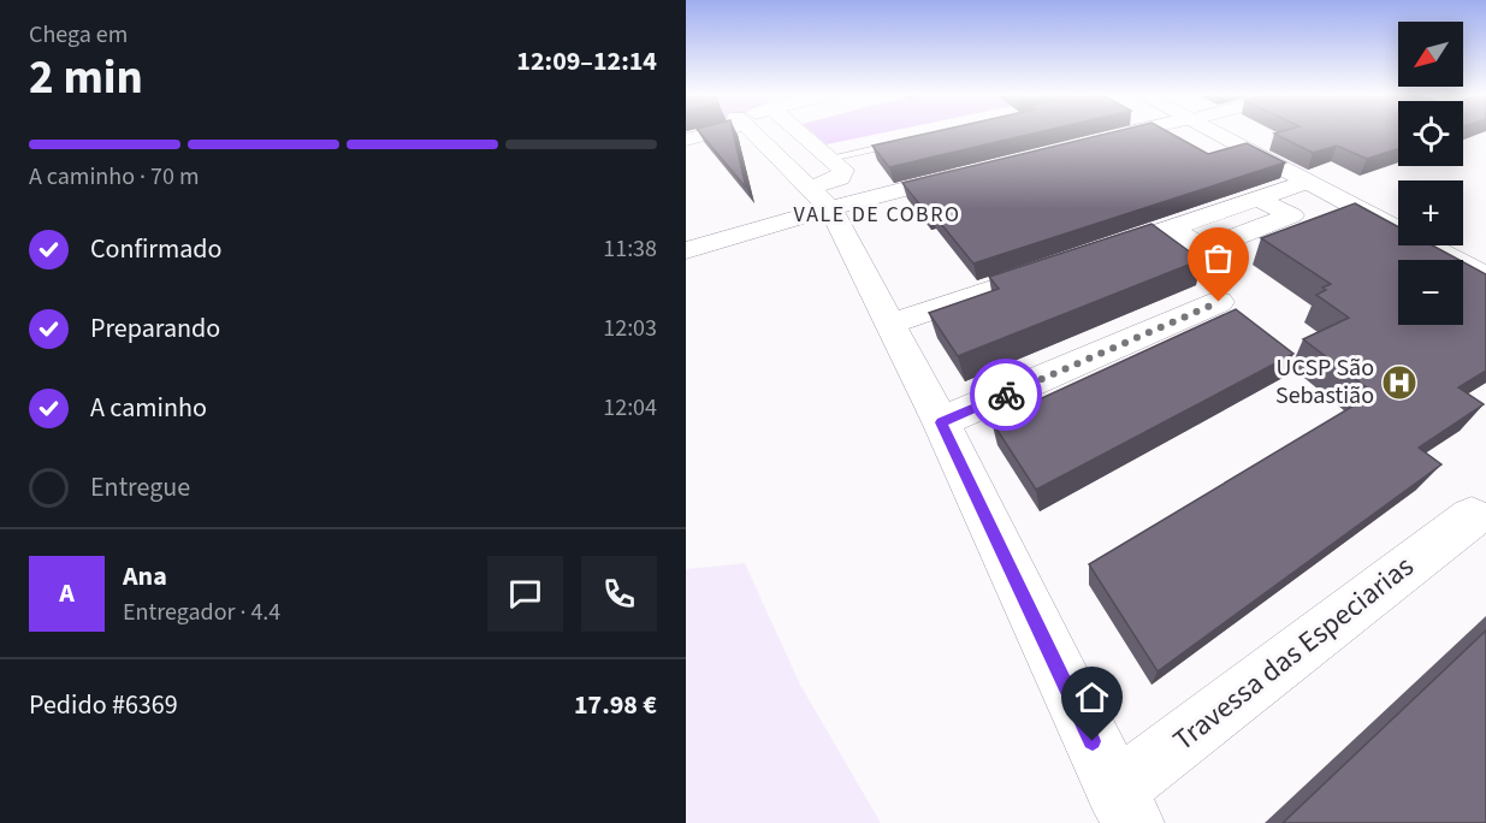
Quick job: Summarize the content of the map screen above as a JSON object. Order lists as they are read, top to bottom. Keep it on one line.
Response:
{"streets":{"street":["Travessa das Especiarias"]},"districts":["VALE DE COBRO"],"places":{"hospital":["UCSP São Sebastião"]},"north":"bottom left","page":{"heading":["2 min","Chega em","12:09–12:14"],"panel":["Ana","Entregador · 4.4","Pedido #6369","17.98 €"],"map_buttons":["+","−"],"bar":"A caminho · 70 m","list":[["Confirmado","11:38"],["Preparando","12:03"],["A caminho","12:04"],"Entregue"],"round":"A"}}
